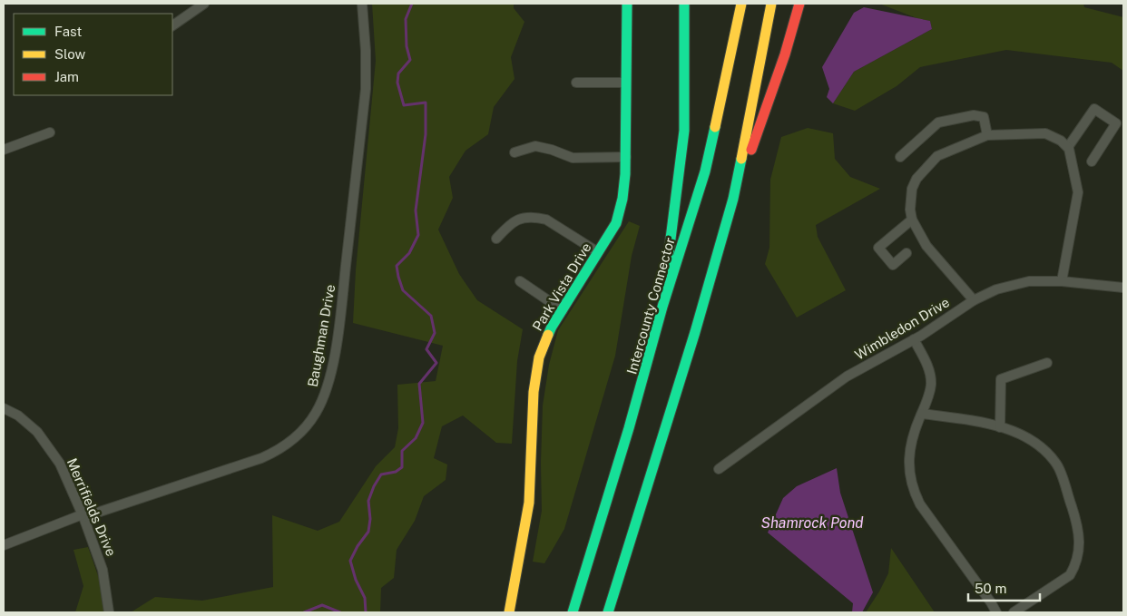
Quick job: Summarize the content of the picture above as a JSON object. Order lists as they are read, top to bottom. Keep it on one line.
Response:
{"streets":{"main road":["Park Vista Drive","Intercounty Connector"],"street":["Wimbledon Drive","Baughman Drive","Merrifields Drive"]},"crossings":[["Baughman Drive","Merrifields Drive"]],"water":["Shamrock Pond"],"legend":["Fast","Slow","Jam"],"scale_bar":"50 m"}
